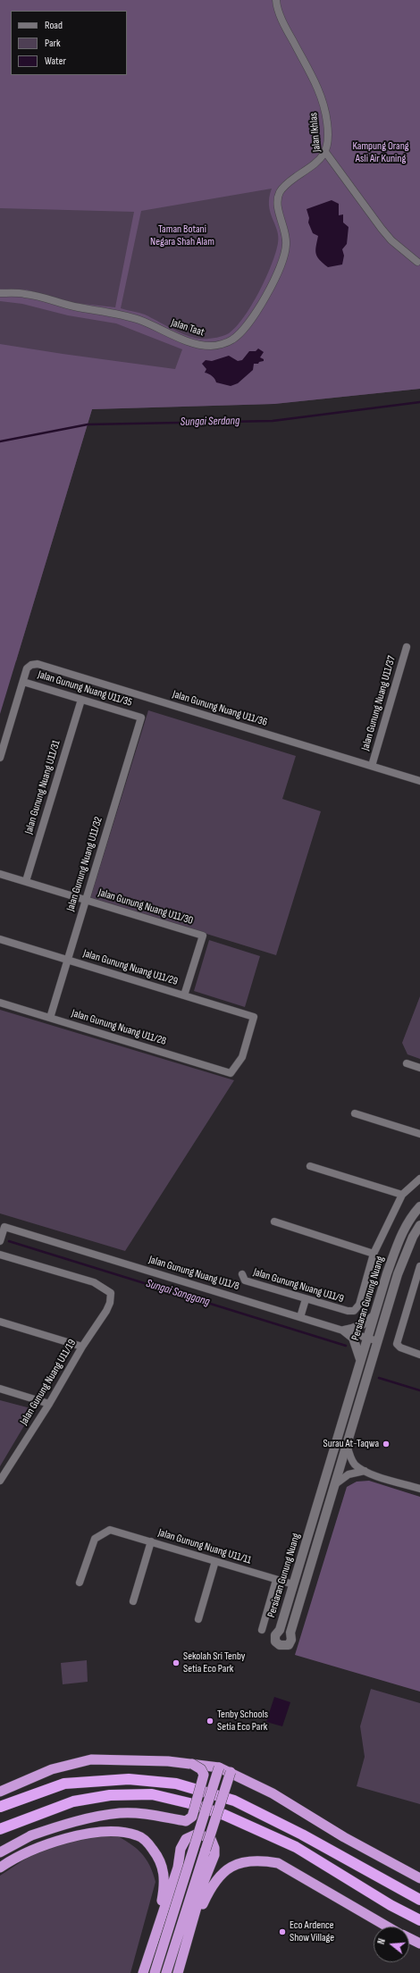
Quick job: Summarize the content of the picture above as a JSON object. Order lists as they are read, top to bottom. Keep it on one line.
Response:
{"streets":{"street":["Jalan Ikhlas","Jalan Taat","Jalan Gunung Nuang U11/35","Jalan Gunung Nuang U11/37","Jalan Gunung Nuang U11/36","Jalan Gunung Nuang U11/31","Jalan Gunung Nuang U11/32","Jalan Gunung Nuang U11/30","Jalan Gunung Nuang U11/29","Jalan Gunung Nuang U11/28","Jalan Gunung Nuang U11/8","Jalan Gunung Nuang U11/9","Persiaran Gunung Nuang","Jalan Gunung Nuang U11/19","Jalan Gunung Nuang U11/11"]},"crossings":[["Jalan Ikhlas","Jalan Taat"],["Jalan Gunung Nuang U11/35","Jalan Gunung Nuang U11/36"],["Jalan Gunung Nuang U11/35","Jalan Gunung Nuang U11/31"],["Jalan Gunung Nuang U11/35","Jalan Gunung Nuang U11/32"],["Jalan Gunung Nuang U11/37","Jalan Gunung Nuang U11/36"],["Jalan Gunung Nuang U11/31","Jalan Gunung Nuang U11/30"],["Jalan Gunung Nuang U11/32","Jalan Gunung Nuang U11/30"],["Jalan Gunung Nuang U11/32","Jalan Gunung Nuang U11/29"],["Jalan Gunung Nuang U11/32","Jalan Gunung Nuang U11/28"],["Jalan Gunung Nuang U11/30","Jalan Gunung Nuang U11/29"],["Jalan Gunung Nuang U11/29","Jalan Gunung Nuang U11/28"],["Jalan Gunung Nuang U11/8","Persiaran Gunung Nuang"],["Persiaran Gunung Nuang","Jalan Gunung Nuang U11/11"]],"water":["Sungai Serdang","Sungai Sanggang"],"parks":["Kampung Orang Asli Air Kuning","Taman Botani Negara Shah Alam"],"places":["Surau At-Taqwa","Sekolah Sri Tenby Setia Eco Park","Tenby Schools Setia Eco Park","Eco Ardence Show Village"],"legend":["Road","Park","Water"],"north":"left"}
